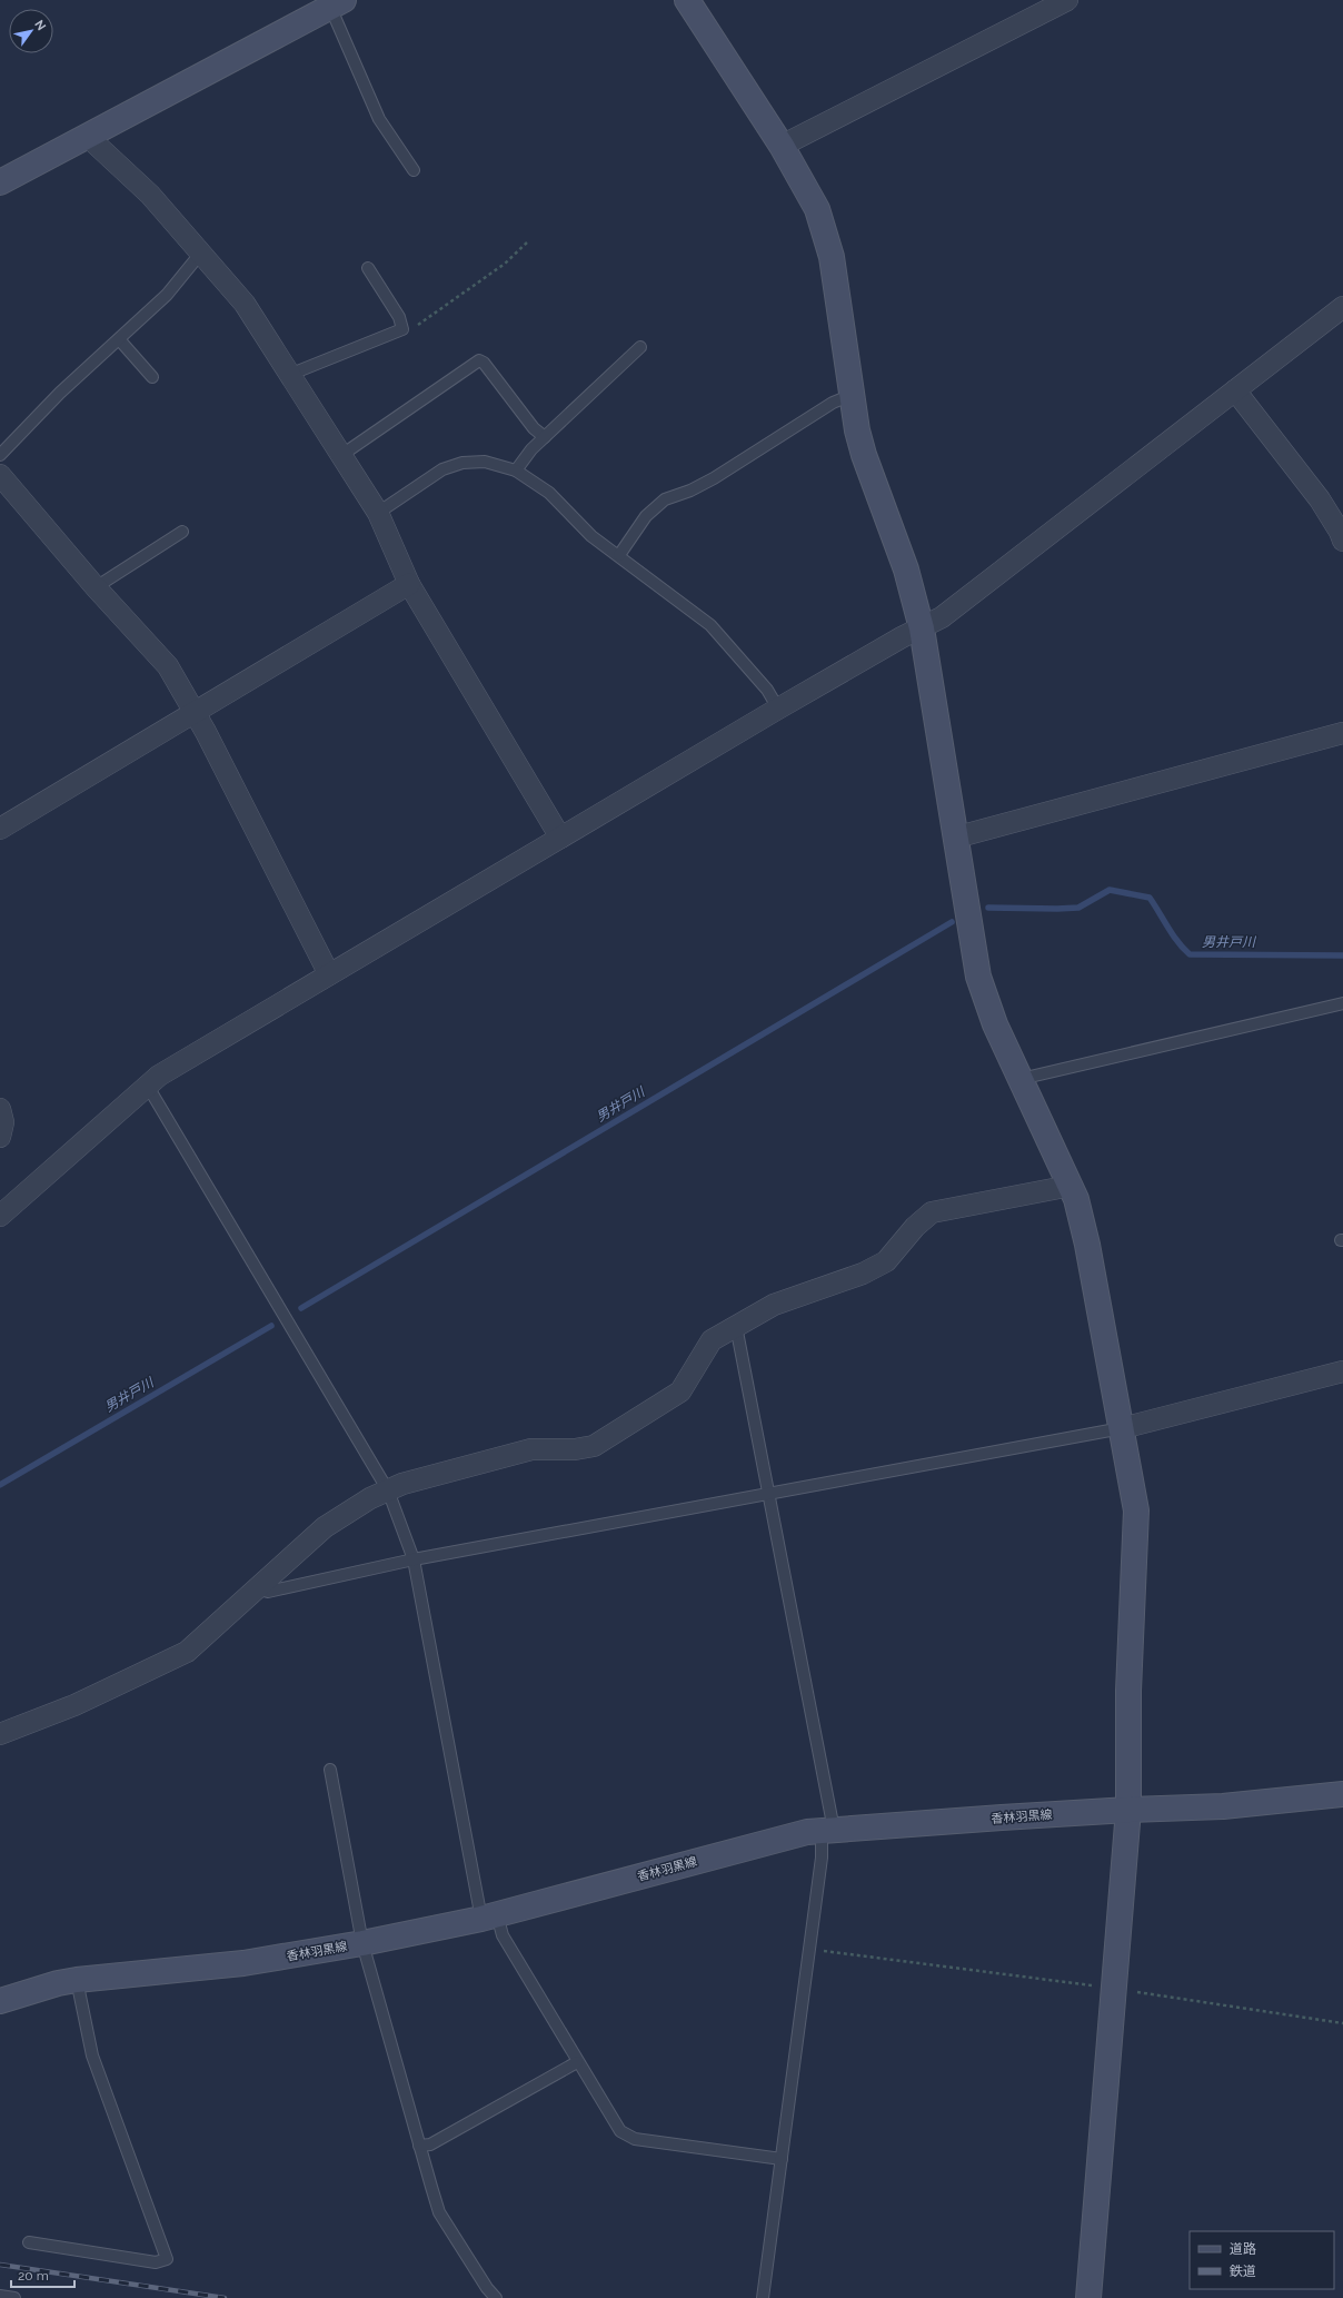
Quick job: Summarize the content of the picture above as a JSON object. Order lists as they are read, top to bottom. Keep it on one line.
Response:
{"streets":{"street":["香林羽黒線"]},"water":["男井戸川"],"legend":["道路","鉄道"],"scale_bar":"20 m","north":"top right"}
